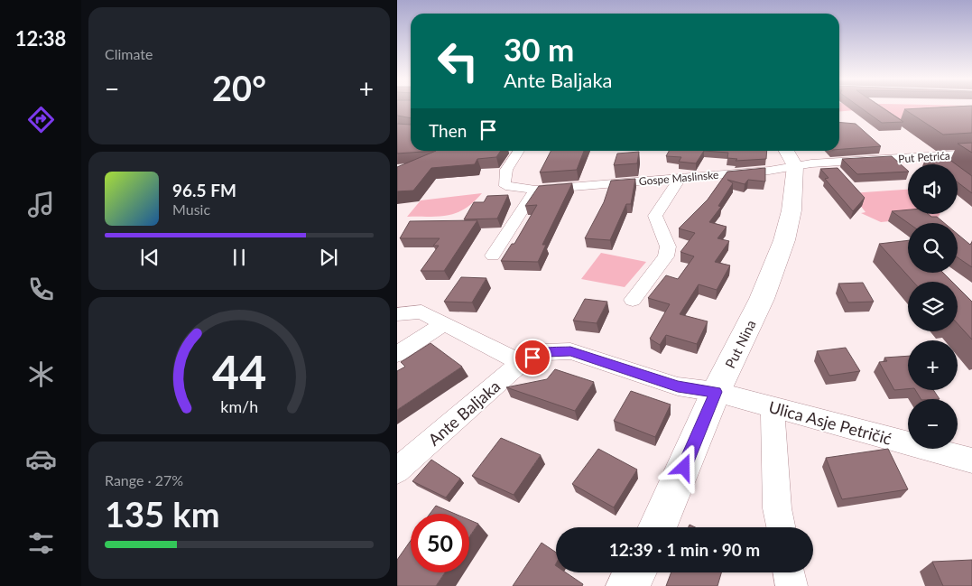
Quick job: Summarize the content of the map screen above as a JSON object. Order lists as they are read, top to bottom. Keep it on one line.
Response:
{"streets":{"main road":["Put Nina"],"street":["Put Petrića","Gospe Maslinske","Ante Baljaka","Ulica Asje Petričić"]},"crossings":[["Put Petrića","Gospe Maslinske"],["Put Petrića","Put Nina"],["Gospe Maslinske","Put Nina"],["Put Nina","Ante Baljaka"],["Put Nina","Ulica Asje Petričić"],["Ante Baljaka","Ulica Asje Petričić"]],"page":{"tabs":"12:38","tile":["Climate",["Range · 27%","135 km"]],"turn":["30 m","Ante Baljaka"],"heat":["−","20°","+"],"then":"Then","map_buttons":["+","−"],"song":["96.5 FM","Music"],"limit":"50","trip":"12:39 · 1 min · 90 m","gauge":["44","km/h"]}}
